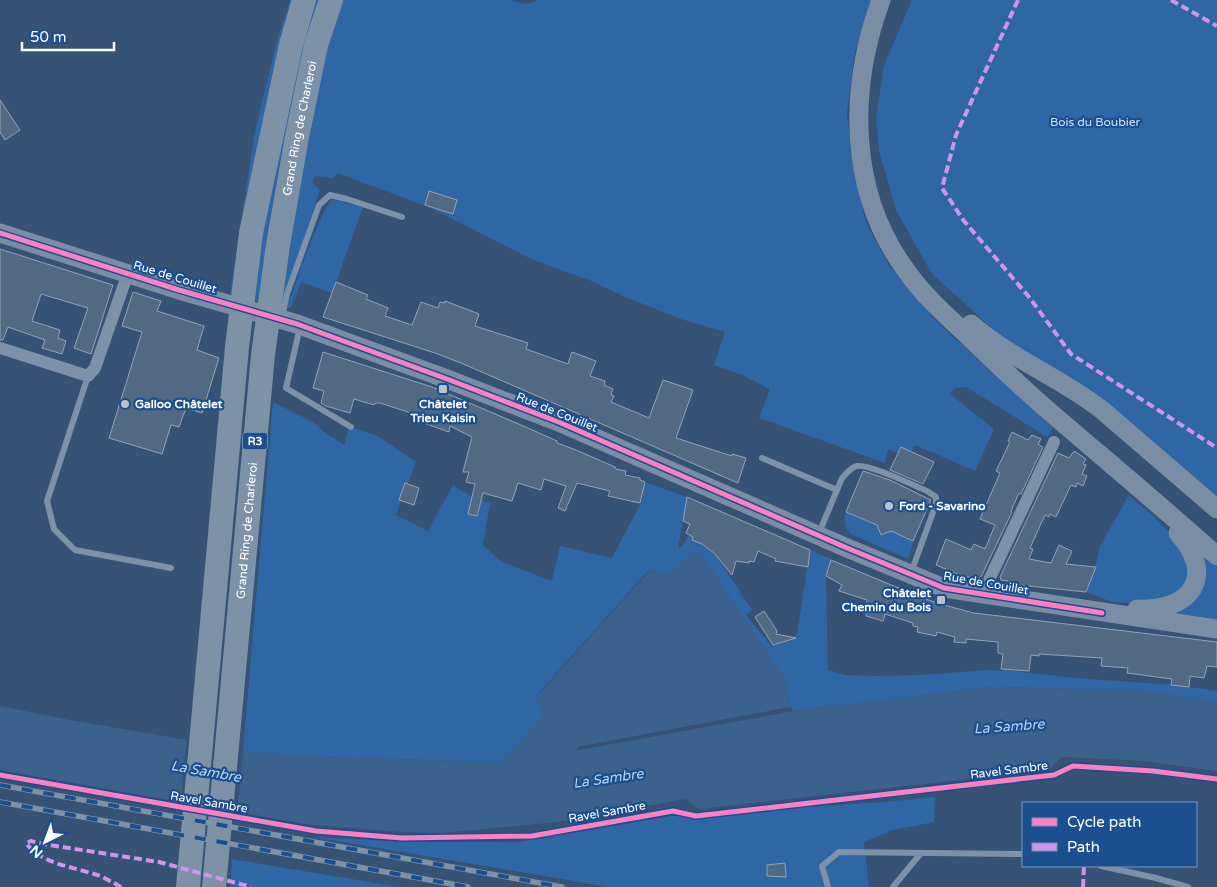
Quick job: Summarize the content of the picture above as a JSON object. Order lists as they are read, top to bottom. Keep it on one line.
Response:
{"streets":{"highway":["Grand Ring de Charleroi","R3"],"main road":["Rue de Couillet"],"cycle path":["Ravel Sambre"]},"water":["La Sambre"],"parks":["Bois du Boubier"],"places":{"transit":["Châtelet Trieu Kaisin","Châtelet Chemin du Bois"],"other":["Galloo Châtelet","Ford - Savarino"]},"legend":["Cycle path","Path"],"scale_bar":"50 m","north":"bottom left"}
